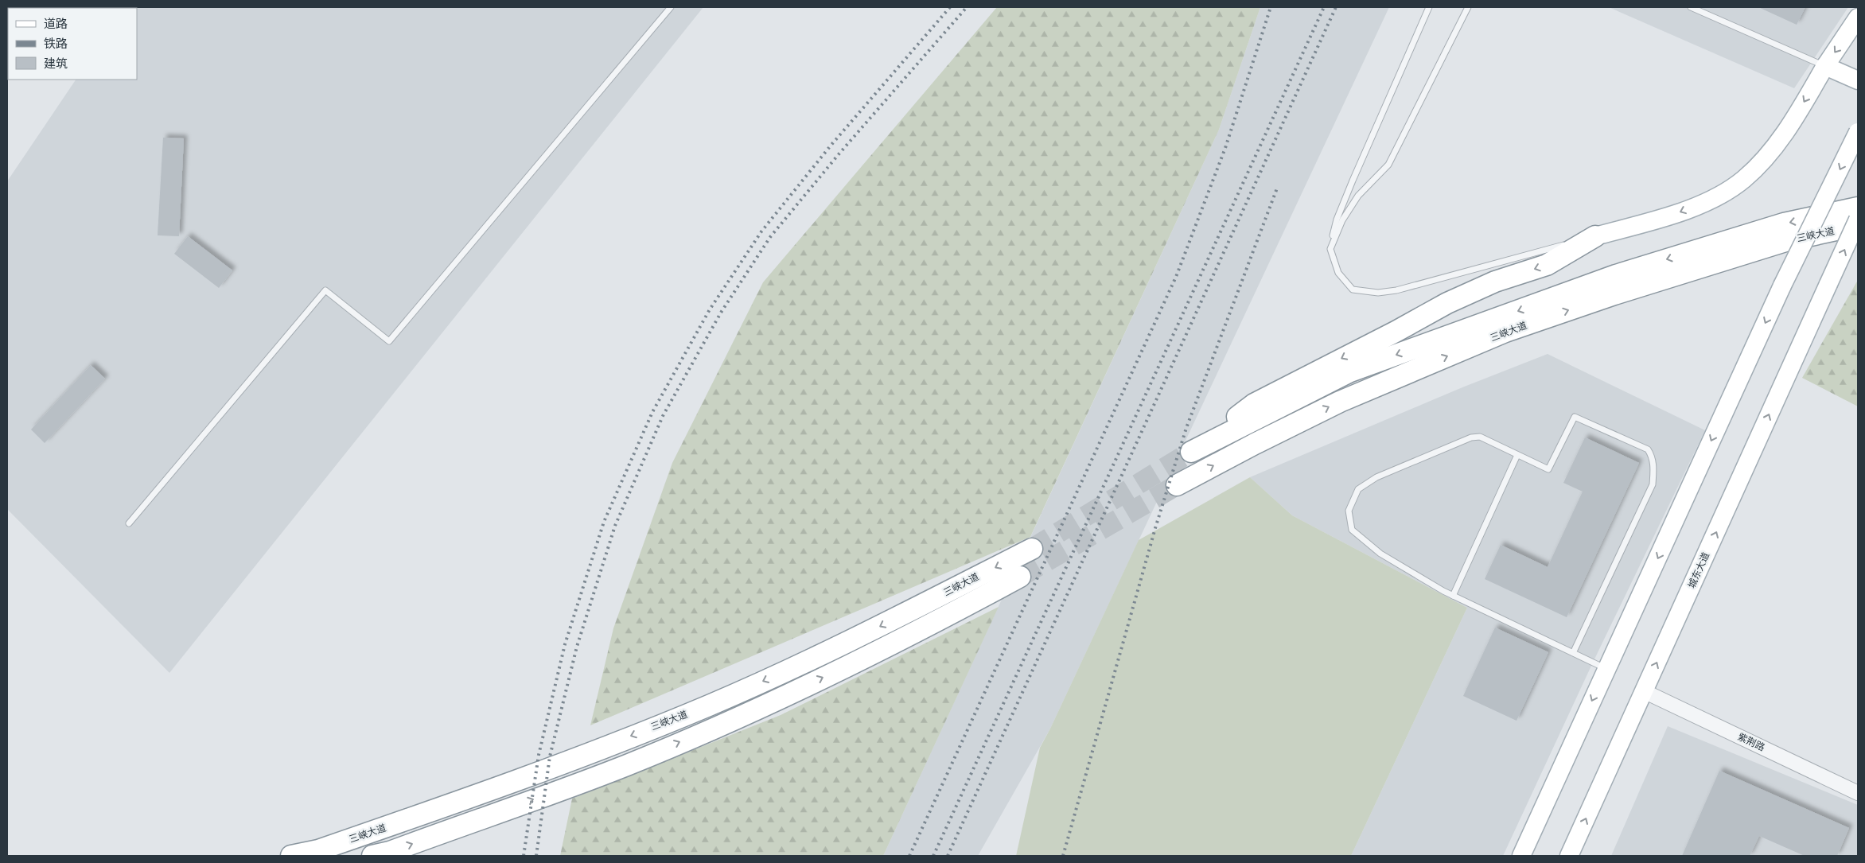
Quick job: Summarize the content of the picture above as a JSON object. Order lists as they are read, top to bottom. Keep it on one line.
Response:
{"streets":{"highway":["三峡大道"],"main road":["城东大道"],"street":["紫荆路"]},"crossings":[["城东大道","紫荆路"]],"legend":["道路","铁路","建筑"]}
